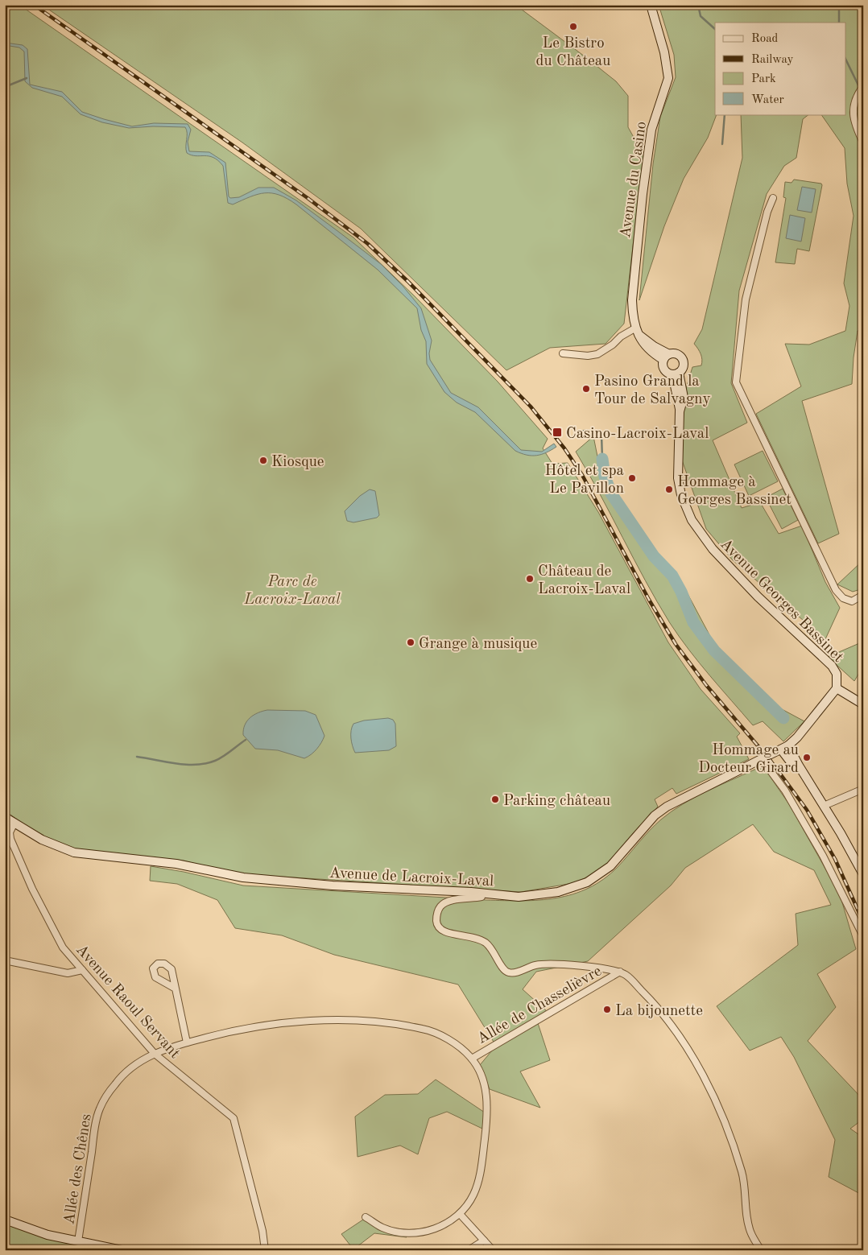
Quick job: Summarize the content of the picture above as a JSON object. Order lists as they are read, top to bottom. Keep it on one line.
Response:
{"streets":{"street":["Avenue du Casino","Avenue Georges Bassinet","Avenue de Lacroix-Laval","Avenue Raoul Servant","Allée de Chasselièvre","Allée des Chênes"]},"crossings":[["Avenue de Lacroix-Laval","Avenue Raoul Servant"],["Avenue Raoul Servant","Allée des Chênes"],["Allée de Chasselièvre","Allée des Chênes"]],"parks":["Parc de Lacroix-Laval"],"places":{"other":["Le Bistro du Château","Pasino Grand la Tour de Salvagny","Kiosque","Hôtel et spa Le Pavillon","Hommage à Georges Bassinet","Château de Lacroix-Laval","Grange à musique","Hommage au Docteur Girard","Parking château","La bijounette"],"transit":["Casino-Lacroix-Laval"]},"legend":["Road","Railway","Park","Water"]}
